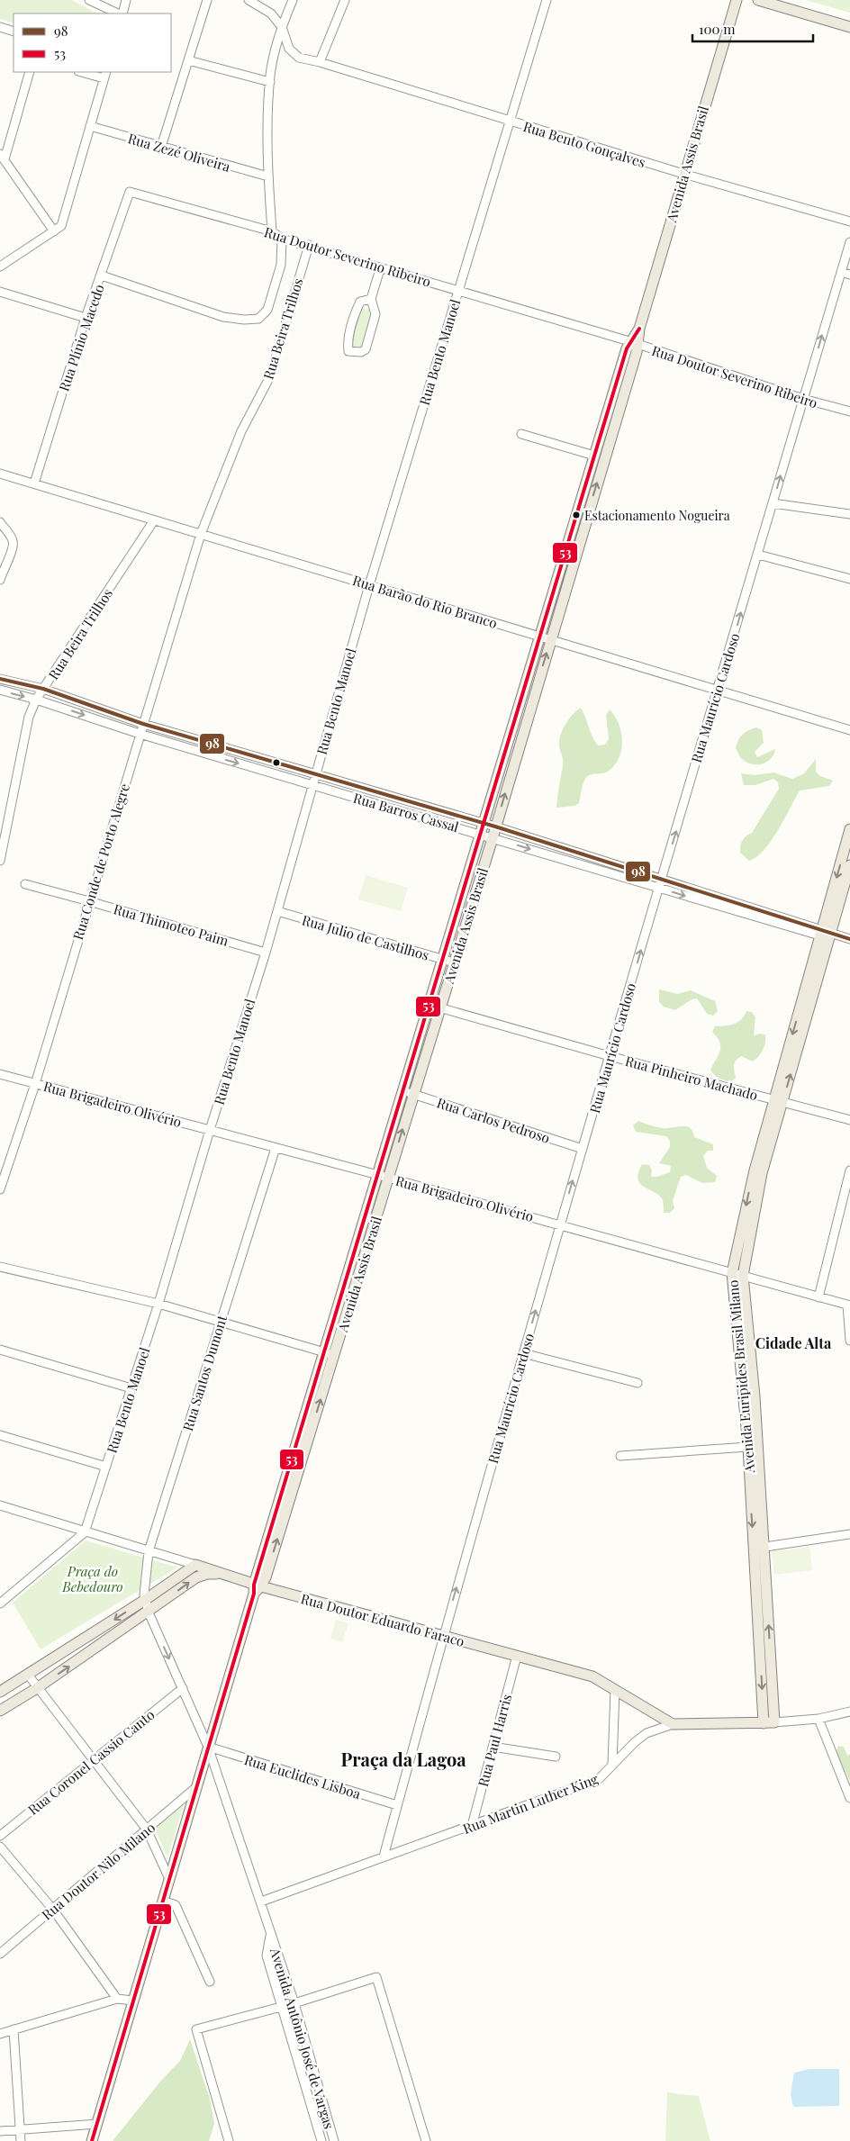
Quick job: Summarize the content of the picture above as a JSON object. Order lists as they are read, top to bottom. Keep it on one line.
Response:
{"streets":{"main road":["Avenida Assis Brasil","Avenida Euripides Brasil Milano","Rua Doutor Eduardo Faraco","Rua Martin Luther King"],"street":["Rua Bento Gonçalves","Rua Zezé Oliveira","Rua Doutor Severino Ribeiro","Rua Beira Trilhos","Rua Plínio Macedo","Rua Bento Manoel","Rua Barão do Rio Branco","Rua Maurício Cardoso","Rua Barros Cassal","Rua Conde de Porto Alegre","Rua Thimoteo Paim","Rua Julio de Castilhos","Rua Pinheiro Machado","Rua Brigadeiro Olivério","Rua Carlos Pedroso","Rua Santos Dumont","Rua Paul Harris","Rua Coronel Cassio Canto","Rua Euclides Lisboa","Rua Doutor Nilo Milano","Avenida Antônio José de Vargas"]},"crossings":[["Rua Bento Gonçalves","Avenida Assis Brasil"],["Rua Bento Gonçalves","Rua Bento Manoel"],["Avenida Assis Brasil","Rua Doutor Severino Ribeiro"],["Avenida Assis Brasil","Rua Barão do Rio Branco"],["Avenida Assis Brasil","Rua Barros Cassal"],["Avenida Assis Brasil","Rua Julio de Castilhos"],["Avenida Assis Brasil","Rua Pinheiro Machado"],["Avenida Assis Brasil","Rua Brigadeiro Olivério"],["Avenida Assis Brasil","Rua Carlos Pedroso"],["Avenida Assis Brasil","Rua Doutor Eduardo Faraco"],["Avenida Assis Brasil","Rua Euclides Lisboa"],["Avenida Assis Brasil","Rua Doutor Nilo Milano"],["Avenida Assis Brasil","Avenida Antônio José de Vargas"],["Rua Doutor Severino Ribeiro","Rua Beira Trilhos"],["Rua Doutor Severino Ribeiro","Rua Plínio Macedo"],["Rua Doutor Severino Ribeiro","Rua Bento Manoel"],["Rua Doutor Severino Ribeiro","Rua Maurício Cardoso"],["Rua Beira Trilhos","Rua Barão do Rio Branco"],["Rua Beira Trilhos","Rua Barros Cassal"],["Rua Beira Trilhos","Rua Conde de Porto Alegre"],["Rua Plínio Macedo","Rua Barão do Rio Branco"],["Rua Bento Manoel","Rua Barão do Rio Branco"],["Rua Bento Manoel","Rua Barros Cassal"],["Rua Bento Manoel","Rua Thimoteo Paim"],["Rua Bento Manoel","Rua Julio de Castilhos"],["Rua Bento Manoel","Rua Brigadeiro Olivério"],["Rua Bento Manoel","Rua Doutor Eduardo Faraco"],["Rua Barão do Rio Branco","Rua Maurício Cardoso"],["Rua Barão do Rio Branco","Rua Conde de Porto Alegre"],["Rua Maurício Cardoso","Rua Barros Cassal"],["Rua Maurício Cardoso","Rua Pinheiro Machado"],["Rua Maurício Cardoso","Rua Brigadeiro Olivério"],["Rua Maurício Cardoso","Rua Carlos Pedroso"],["Rua Maurício Cardoso","Rua Doutor Eduardo Faraco"],["Rua Maurício Cardoso","Rua Euclides Lisboa"],["Rua Maurício Cardoso","Rua Martin Luther King"],["Rua Barros Cassal","Rua Conde de Porto Alegre"],["Rua Barros Cassal","Avenida Euripides Brasil Milano"],["Rua Conde de Porto Alegre","Rua Thimoteo Paim"],["Rua Conde de Porto Alegre","Rua Brigadeiro Olivério"],["Rua Pinheiro Machado","Avenida Euripides Brasil Milano"],["Rua Brigadeiro Olivério","Rua Santos Dumont"],["Rua Brigadeiro Olivério","Avenida Euripides Brasil Milano"],["Rua Santos Dumont","Rua Doutor Eduardo Faraco"],["Rua Santos Dumont","Avenida Antônio José de Vargas"],["Avenida Euripides Brasil Milano","Rua Martin Luther King"],["Rua Doutor Eduardo Faraco","Rua Paul Harris"],["Rua Doutor Eduardo Faraco","Rua Martin Luther King"],["Rua Paul Harris","Rua Martin Luther King"],["Rua Coronel Cassio Canto","Avenida Antônio José de Vargas"],["Rua Euclides Lisboa","Avenida Antônio José de Vargas"],["Rua Martin Luther King","Avenida Antônio José de Vargas"]],"one_way":["Rua Maurício Cardoso"],"districts":["Cidade Alta","Praça da Lagoa"],"parks":["Praça do Bebedouro"],"places":["Estacionamento Nogueira"],"lines":["transit line 53","transit line 98"],"legend":["98","53"],"scale_bar":"100 m"}
